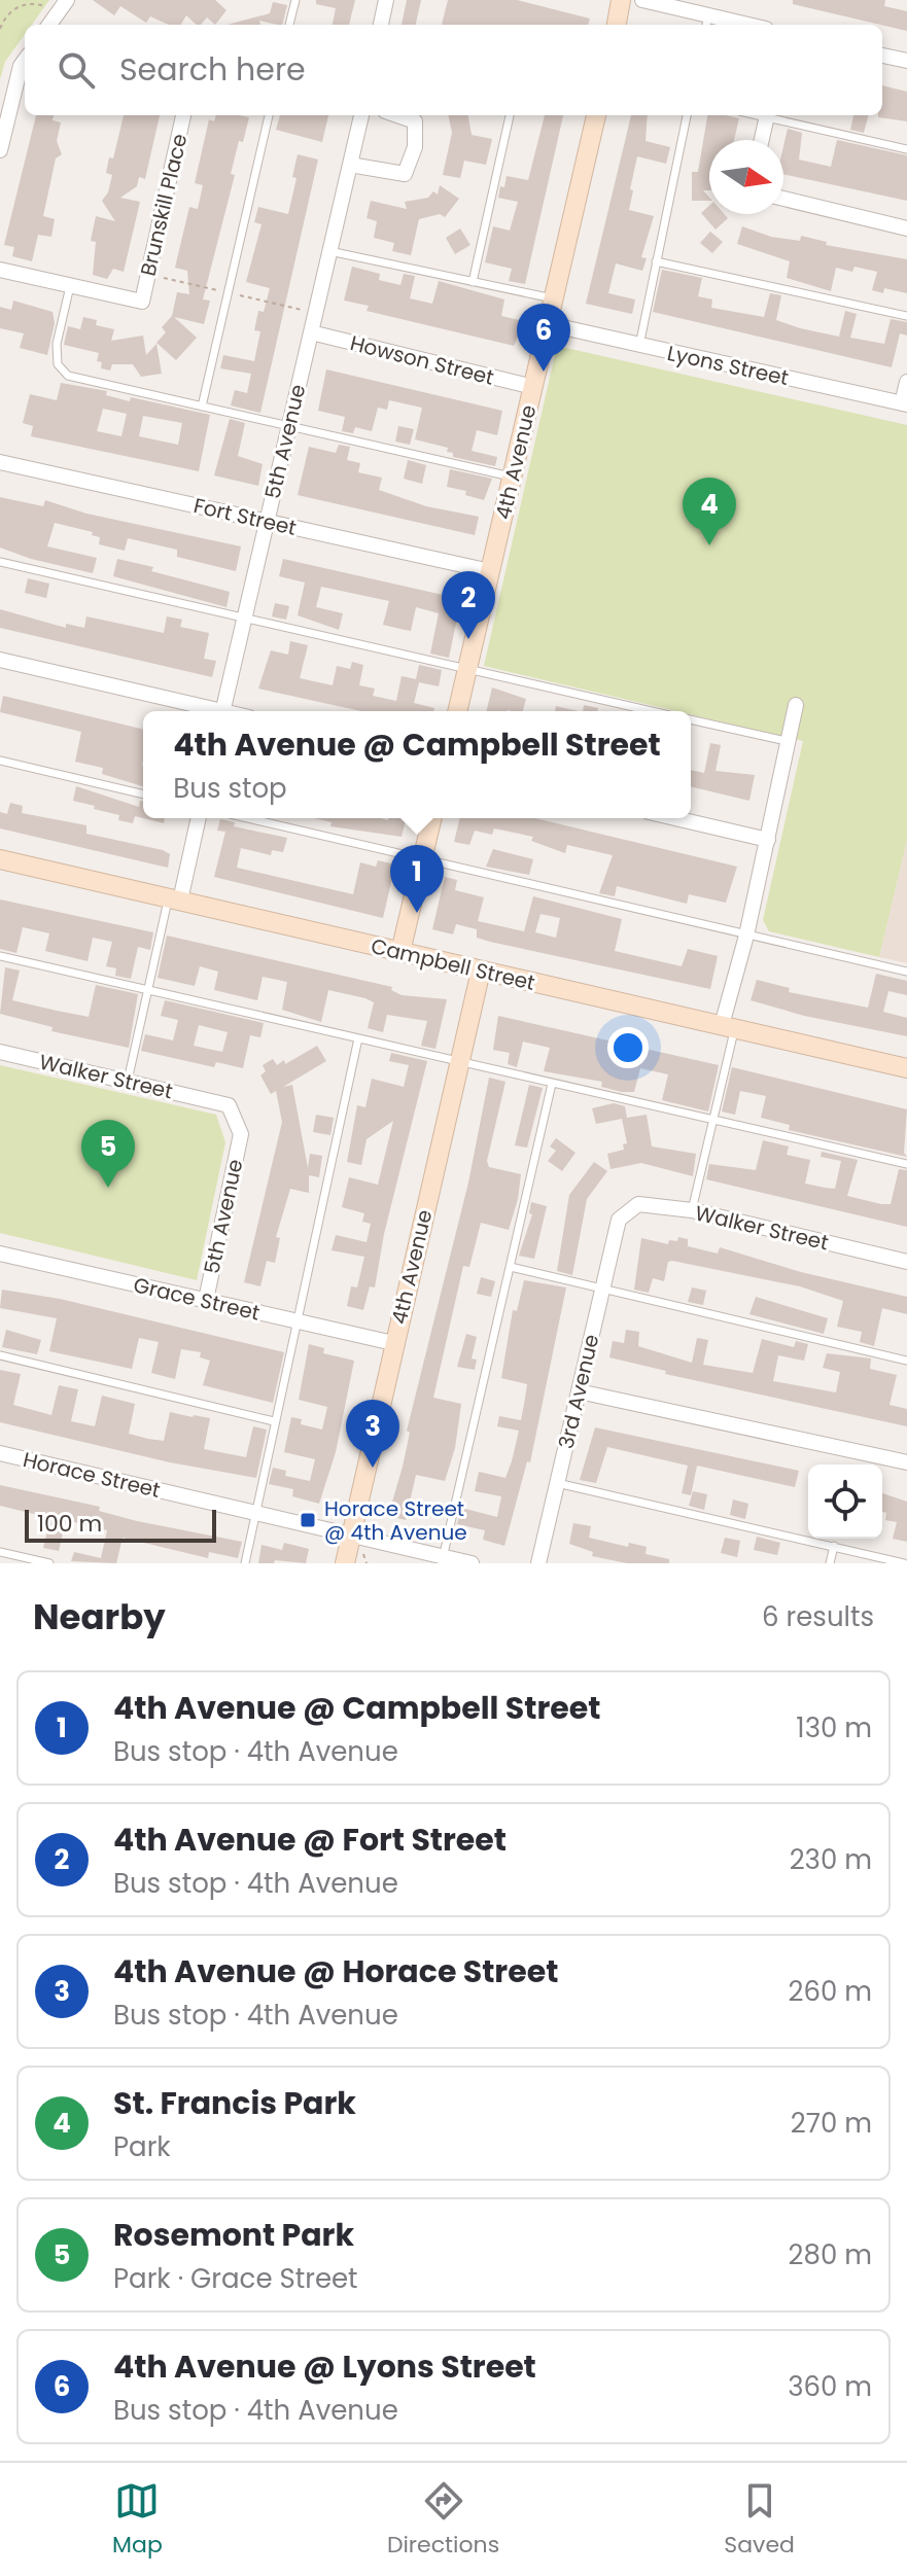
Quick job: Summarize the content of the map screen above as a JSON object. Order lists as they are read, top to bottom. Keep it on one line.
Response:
{"streets":{"street":["Brunskill Place","Howson Street","Lyons Street","5th Avenue","4th Avenue","Fort Street","Campbell Street","Walker Street","Grace Street","3rd Avenue","Horace Street"]},"crossings":[["Howson Street","5th Avenue"],["Howson Street","4th Avenue"],["Lyons Street","4th Avenue"],["5th Avenue","Fort Street"],["5th Avenue","Walker Street"],["5th Avenue","Grace Street"],["4th Avenue","Fort Street"],["4th Avenue","Campbell Street"],["4th Avenue","Grace Street"],["4th Avenue","Horace Street"],["Walker Street","3rd Avenue"]],"places":{"transit":["Horace Street @ 4th Avenue"]},"scale_bar":"100 m","north":"right","page":{"search":"Search here","pins":["6","4","2","1","5","3"],"popup":["4th Avenue @ Campbell Street","Bus stop"],"scale":"100 m","heading":["Nearby","6 results"],"list":[{"mark":"1","name":"4th Avenue @ Campbell Street","note":"Bus stop · 4th Avenue","value":"130 m"},{"mark":"2","name":"4th Avenue @ Fort Street","note":"Bus stop · 4th Avenue","value":"230 m"},{"mark":"3","name":"4th Avenue @ Horace Street","note":"Bus stop · 4th Avenue","value":"260 m"},{"mark":"4","name":"St. Francis Park","note":"Park","value":"270 m"},{"mark":"5","name":"Rosemont Park","note":"Park · Grace Street","value":"280 m"},{"mark":"6","name":"4th Avenue @ Lyons Street","note":"Bus stop · 4th Avenue","value":"360 m"}],"nav":["Map","Directions","Saved"]}}
